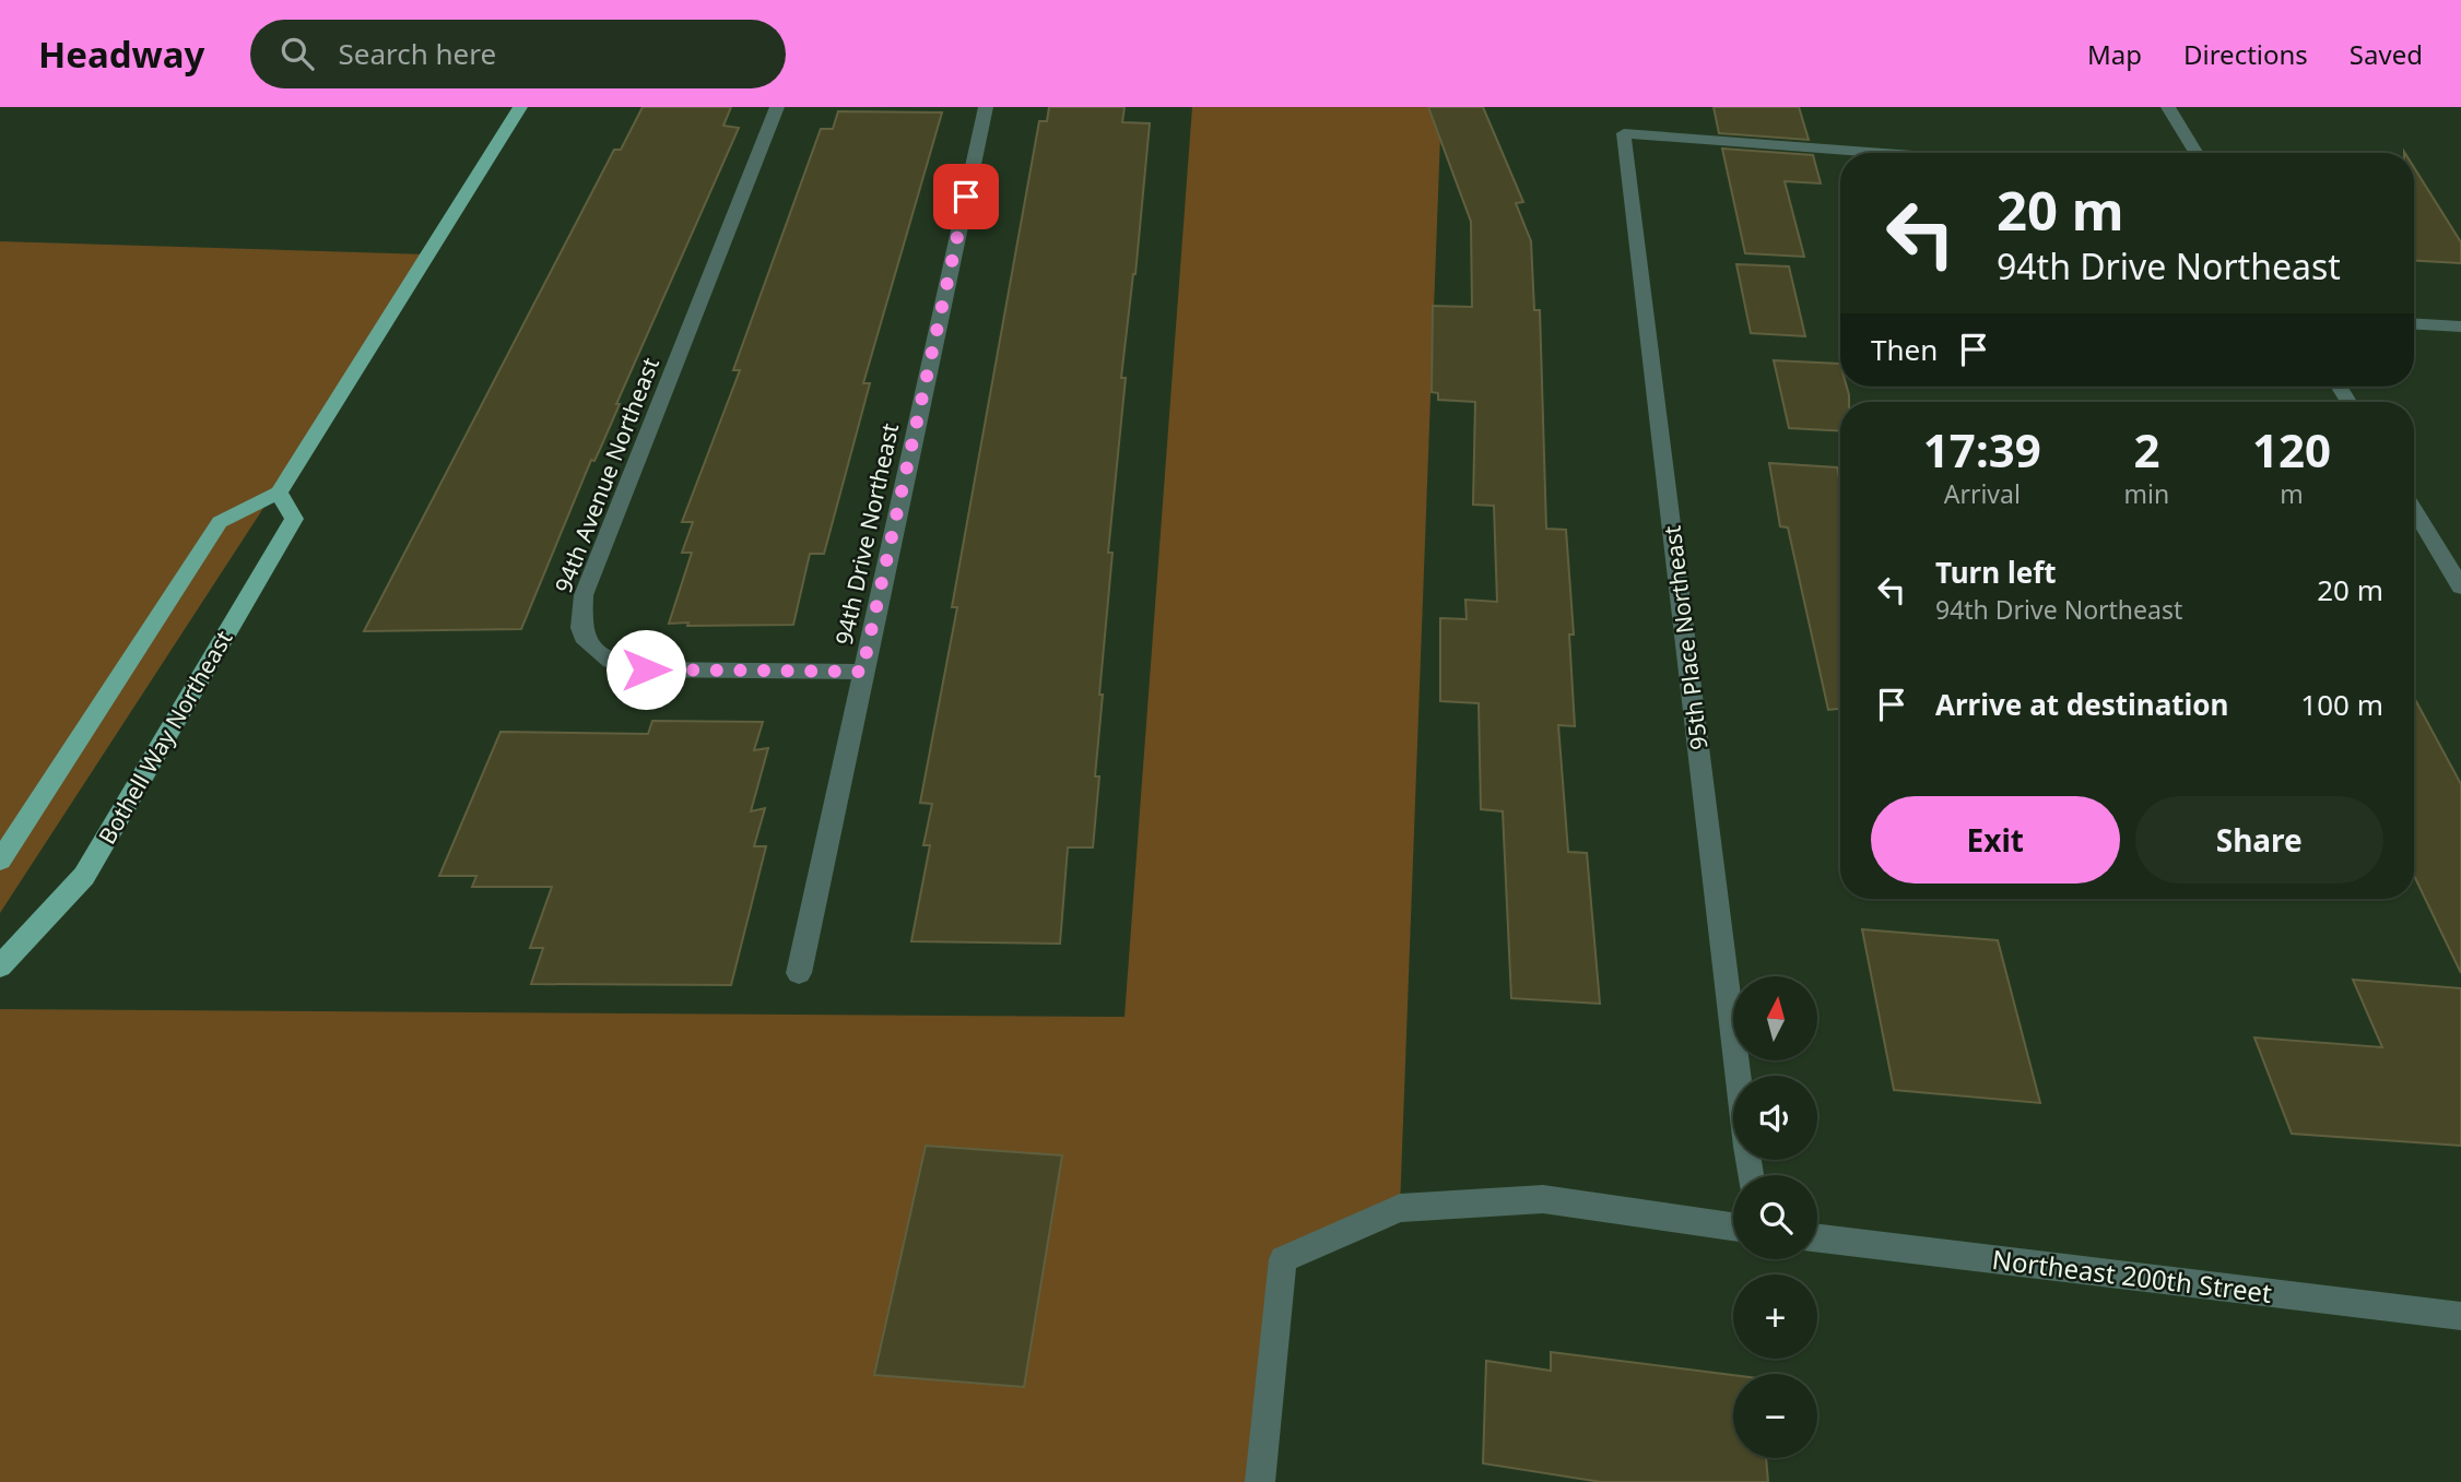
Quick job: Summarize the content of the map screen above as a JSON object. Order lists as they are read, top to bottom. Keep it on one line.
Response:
{"streets":{"main road":["Bothell Way Northeast"],"street":["94th Avenue Northeast","94th Drive Northeast","95th Place Northeast","Northeast 200th Street"]},"crossings":[["94th Avenue Northeast","94th Drive Northeast"]],"north":"top","page":{"header":"Headway","search":"Search here","nav":["Map","Directions","Saved"],"turn":["20 m","94th Drive Northeast"],"then":"Then","eta":["17:39","Arrival","2","min","120","m"],"list":[{"name":"Turn left","note":"94th Drive Northeast","value":"20 m"},{"name":"Arrive at destination","value":"100 m"}],"buttons":["Exit","Share"],"map_buttons":["+","−"]}}
